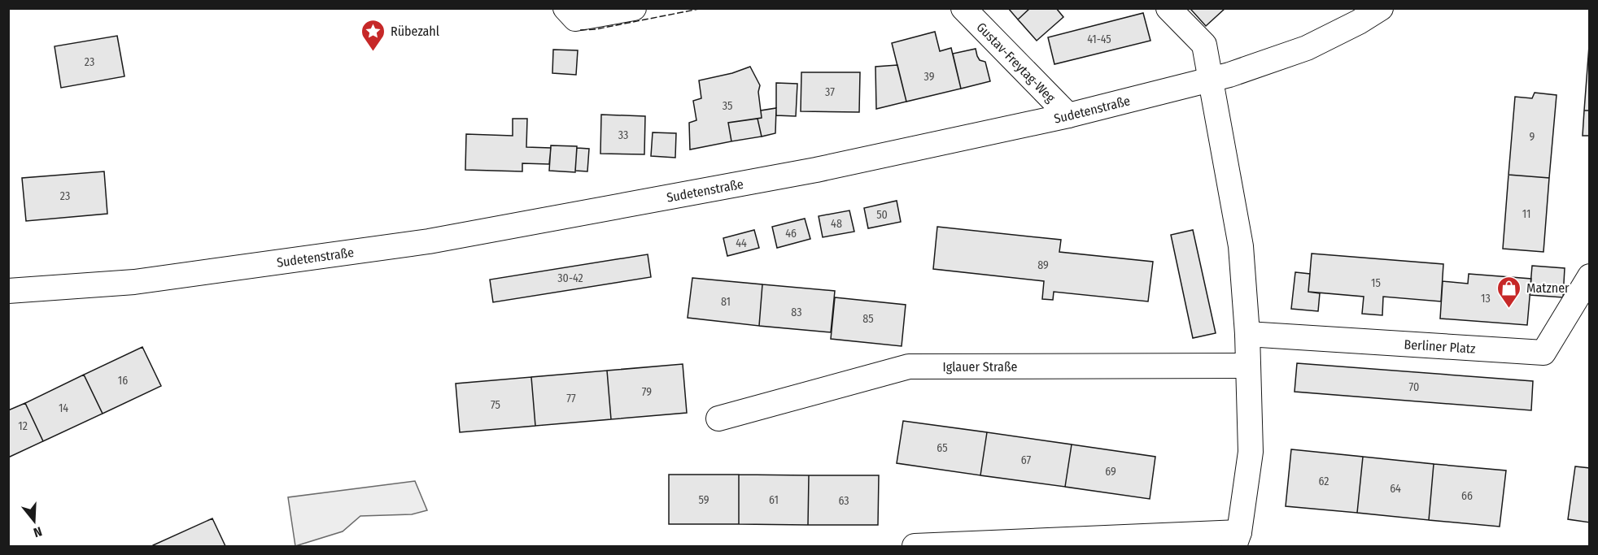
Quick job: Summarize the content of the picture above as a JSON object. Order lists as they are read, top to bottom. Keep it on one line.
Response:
{"streets":{"street":["Gustav-Freytag-Weg","Sudetenstraße","Berliner Platz","Iglauer Straße"]},"crossings":[["Gustav-Freytag-Weg","Sudetenstraße"]],"places":{"place":["Rübezahl"],"shop":["Matzner"]},"house_numbers":["41-45","23","39","37","35","33","9","23","11","50","48","46","44","89","30-42","15","13","81","83","85","16","70","79","77","75","14","12","65","67","69","62","64","66","59","61","63"],"north":"bottom"}
